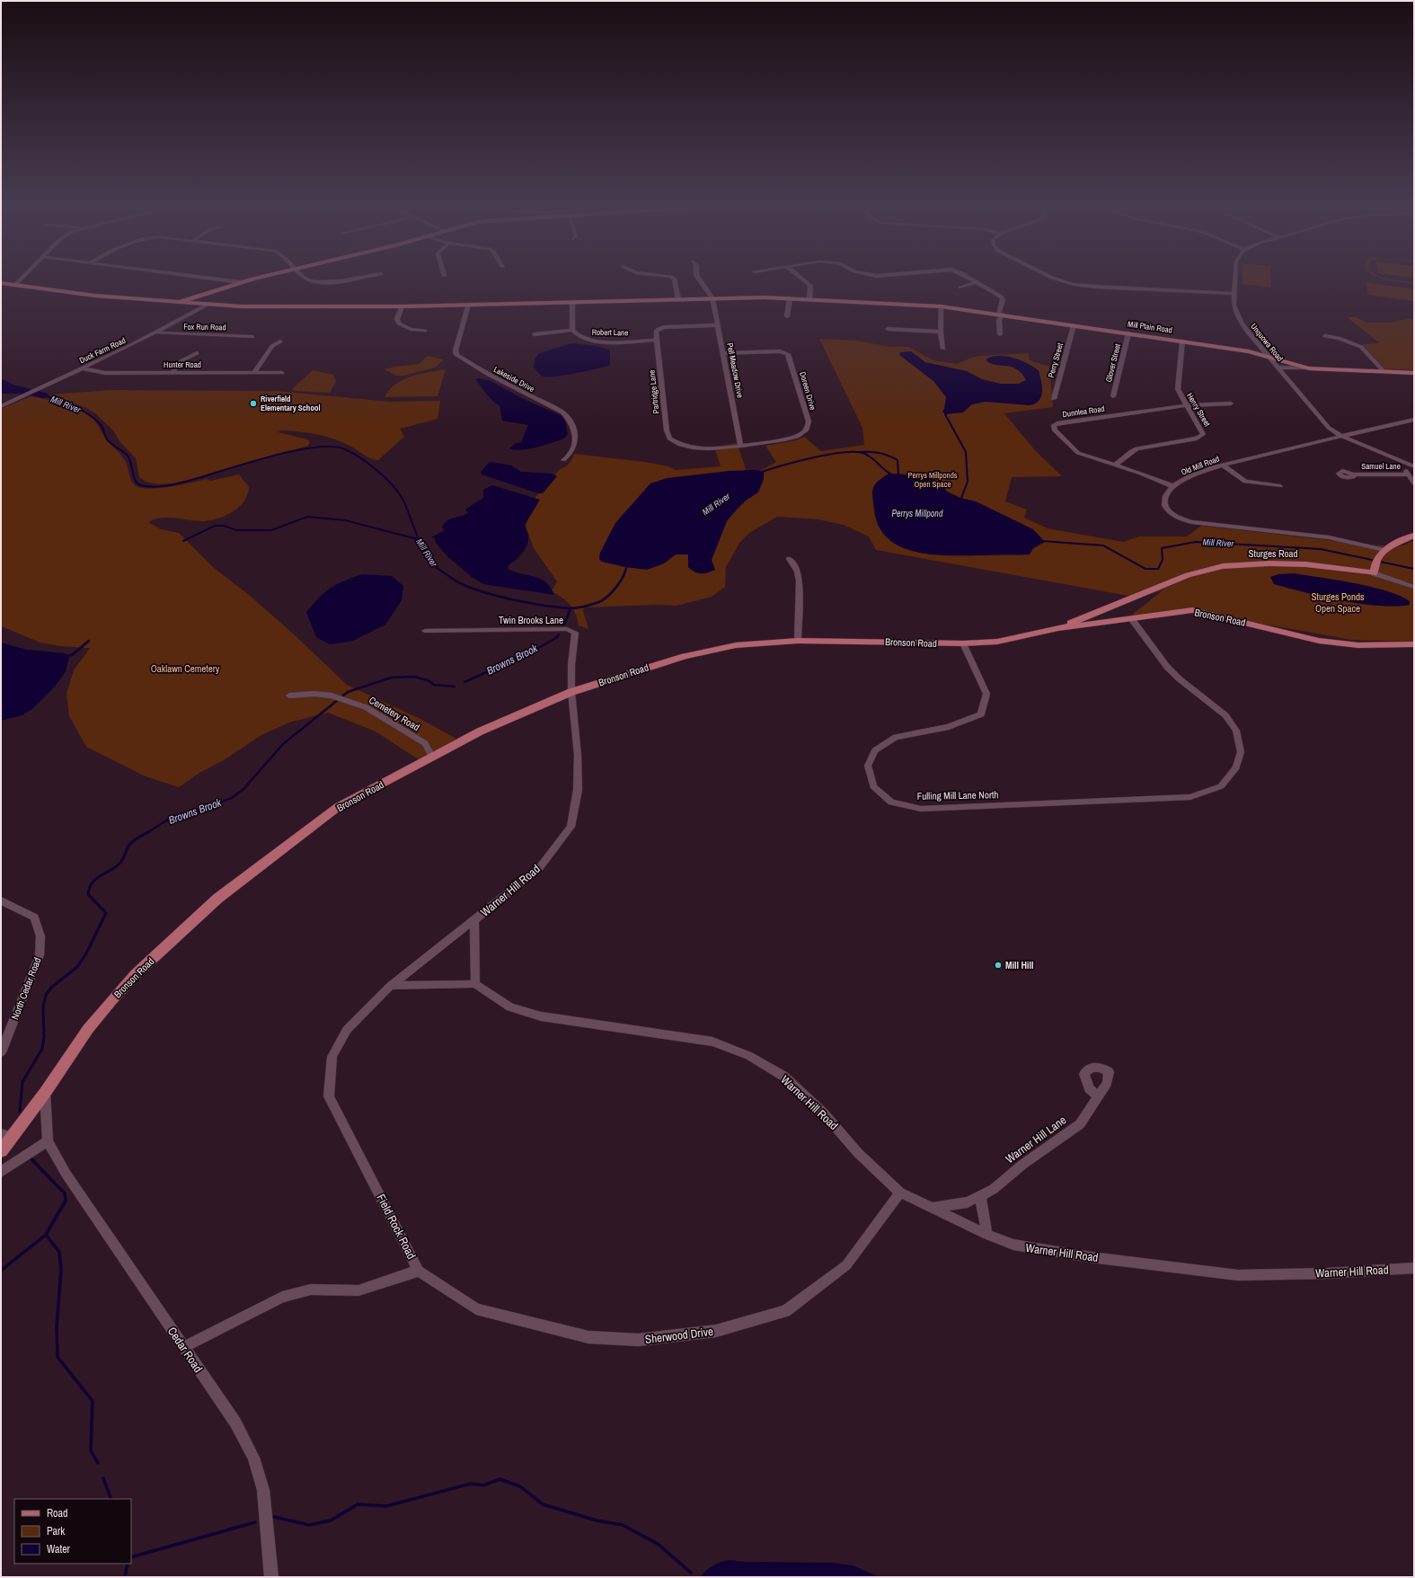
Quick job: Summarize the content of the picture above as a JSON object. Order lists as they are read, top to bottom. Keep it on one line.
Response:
{"streets":{"main road":["Mill Plain Road","Sturges Road","Bronson Road"],"street":["Fox Run Road","Robert Lane","Unquowa Road","Duck Farm Road","Perry Street","Glover Street","Hunter Road","Pell Meadow Drive","Lakeside Drive","Doreen Drive","Partridge Lane","Henry Street","Dunnlea Road","Old Mill Road","Samuel Lane","Twin Brooks Lane","Cemetery Road","Fulling Mill Lane North","Warner Hill Road","North Cedar Road","Warner Hill Lane","Field Rock Road","Sherwood Drive","Cedar Road"]},"crossings":[["Fox Run Road","Duck Farm Road"],["Mill Plain Road","Unquowa Road"],["Mill Plain Road","Duck Farm Road"],["Mill Plain Road","Perry Street"],["Mill Plain Road","Glover Street"],["Mill Plain Road","Pell Meadow Drive"],["Mill Plain Road","Lakeside Drive"],["Mill Plain Road","Henry Street"],["Robert Lane","Partridge Lane"],["Unquowa Road","Old Mill Road"],["Duck Farm Road","Hunter Road"],["Pell Meadow Drive","Doreen Drive"],["Pell Meadow Drive","Partridge Lane"],["Doreen Drive","Partridge Lane"],["Henry Street","Dunnlea Road"],["Dunnlea Road","Old Mill Road"],["Sturges Road","Bronson Road"],["Bronson Road","Twin Brooks Lane"],["Bronson Road","Cemetery Road"],["Bronson Road","Fulling Mill Lane North"],["Bronson Road","Warner Hill Road"],["Bronson Road","Cedar Road"],["Twin Brooks Lane","Warner Hill Road"],["Warner Hill Road","Warner Hill Lane"],["Warner Hill Road","Field Rock Road"],["Warner Hill Road","Sherwood Drive"],["Field Rock Road","Sherwood Drive"],["Field Rock Road","Cedar Road"]],"water":["Mill River","Perrys Millpond","Browns Brook"],"parks":["Perrys Millponds Open Space","Sturges Ponds Open Space","Oaklawn Cemetery"],"places":["Riverfield Elementary School","Mill Hill"],"legend":["Road","Park","Water"]}
